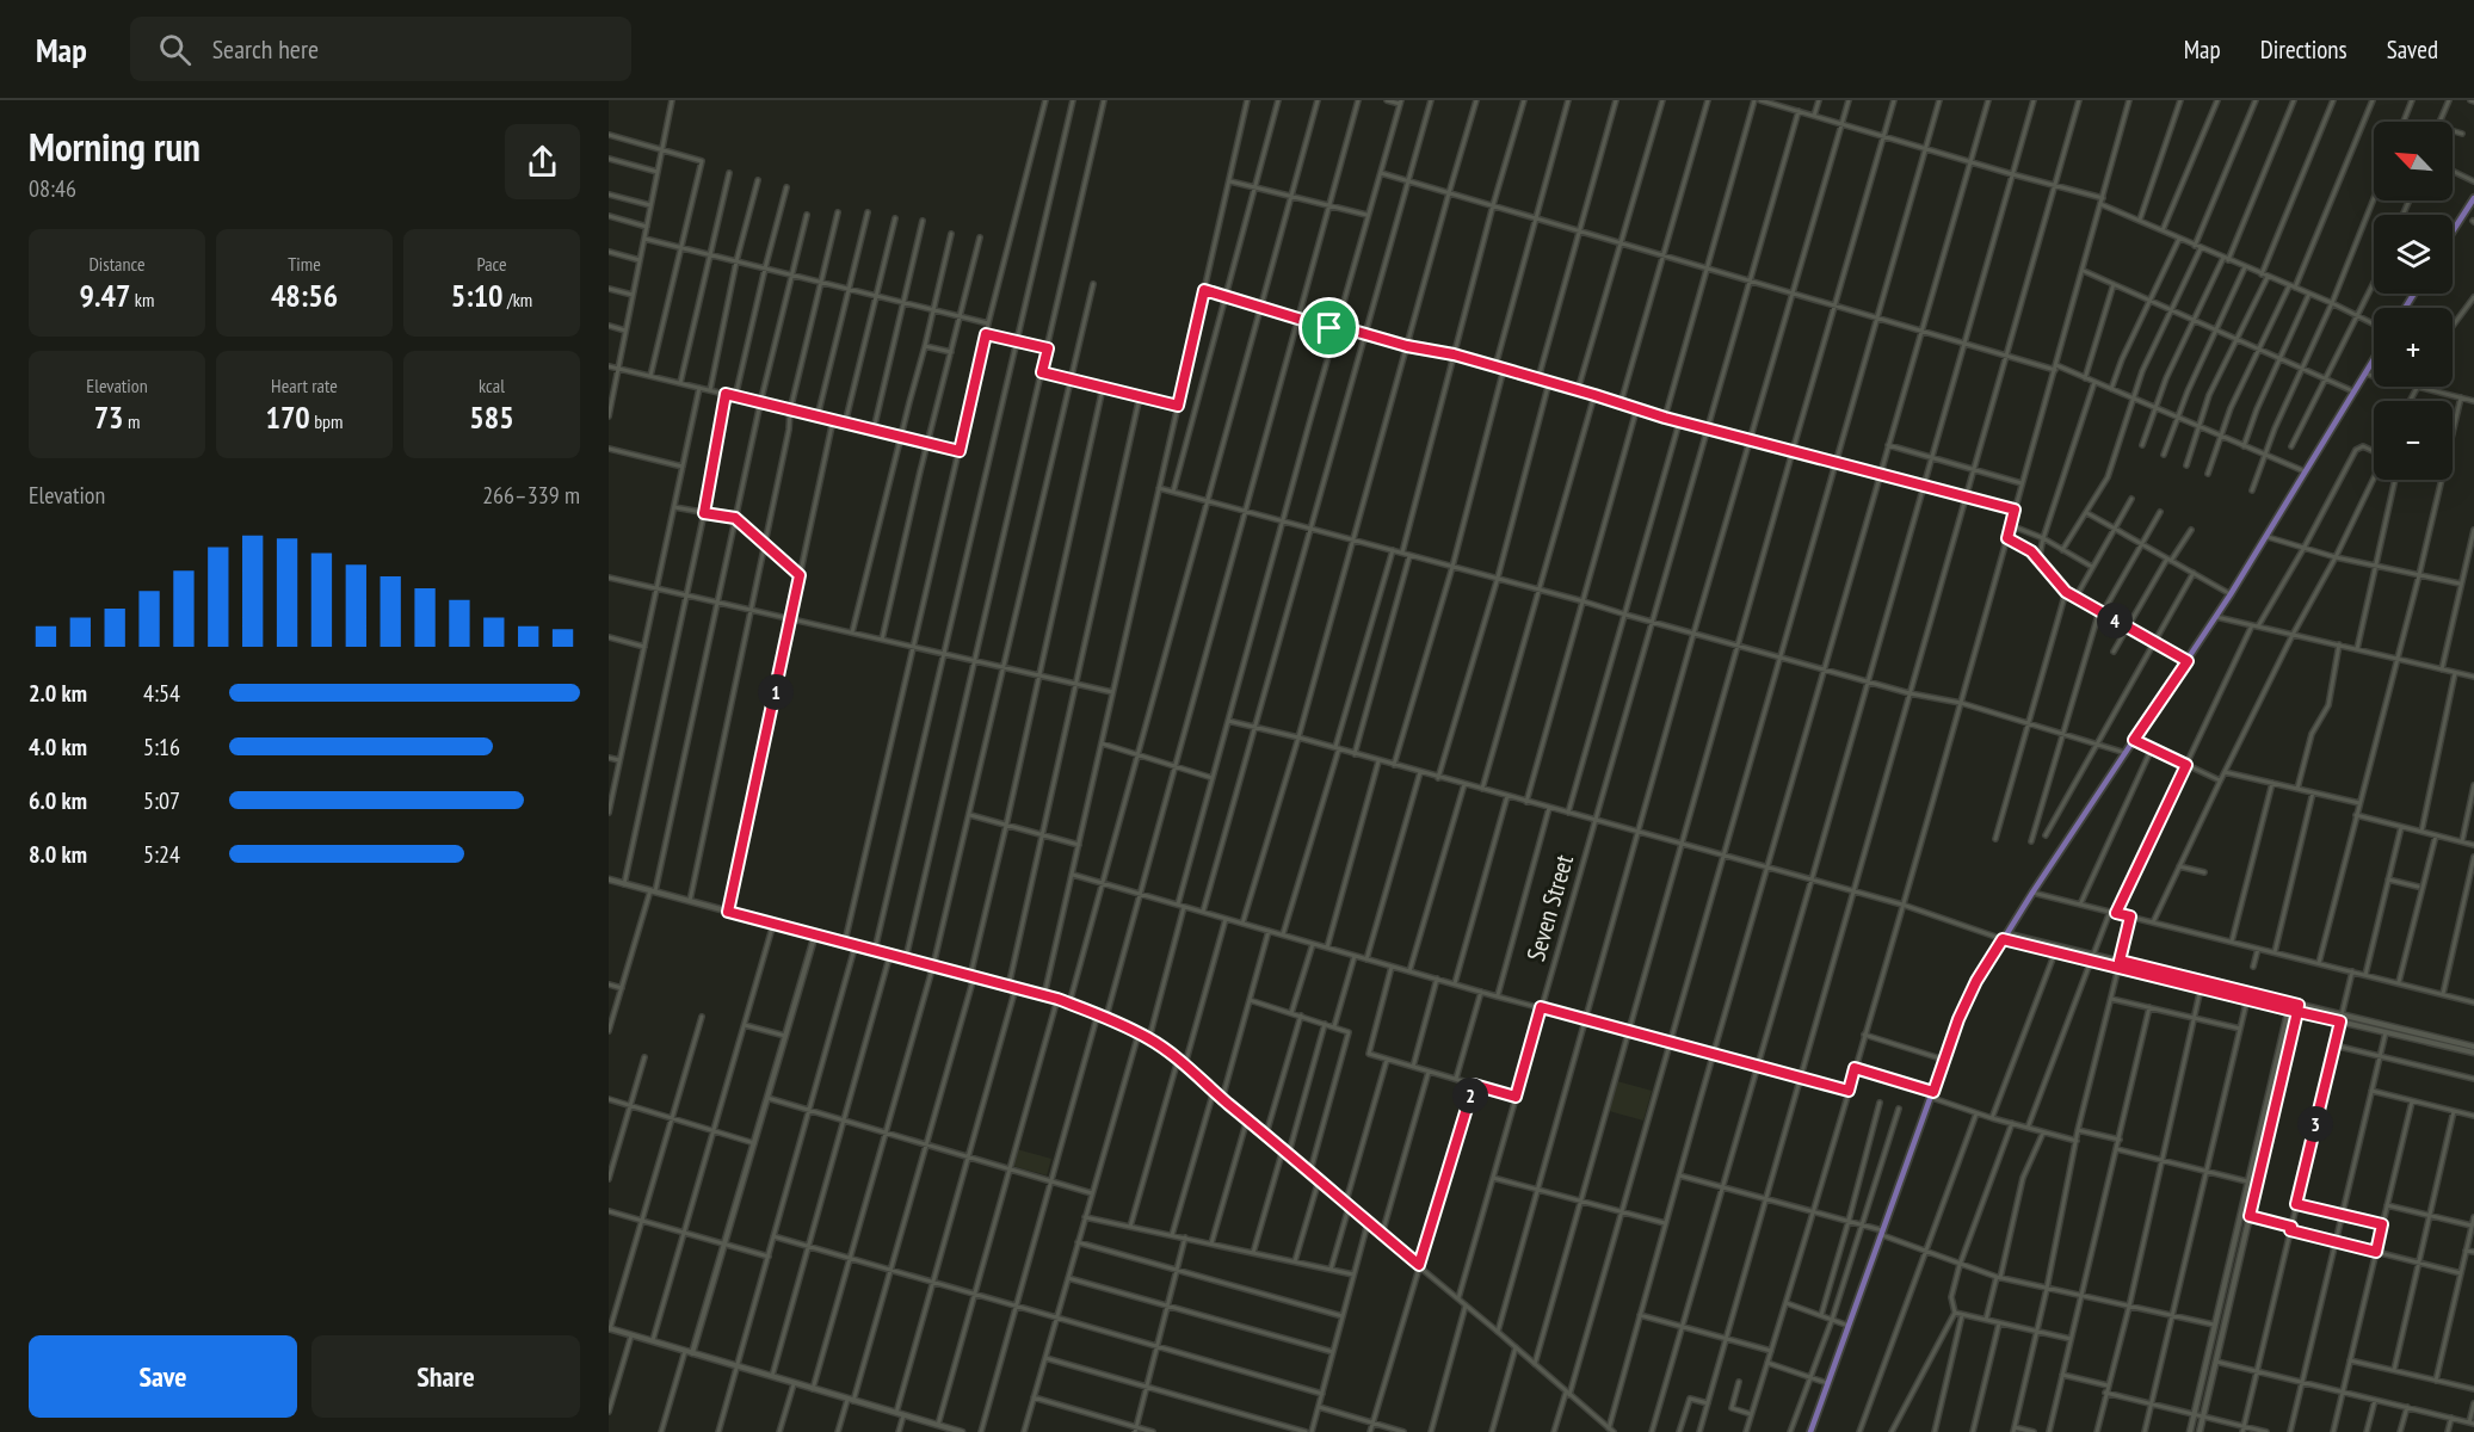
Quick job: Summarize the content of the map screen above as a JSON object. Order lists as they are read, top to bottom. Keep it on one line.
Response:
{"streets":{"street":["Seven Street"]},"north":"top left","page":{"header":"Map","search":"Search here","nav":["Map","Directions","Saved"],"heading":["Morning run","08:46"],"map_buttons":["+","−"],"stats":[["Distance","9.47 km"],["Time","48:56"],["Pace","5:10 /km"],["Elevation","73 m"],["Heart rate","170 bpm"],["kcal","585"]],"chart":["Elevation","266–339 m"],"pins":["4","1","2","3"],"list":[{"name":"2.0 km","note":"4:54"},{"name":"4.0 km","note":"5:16"},{"name":"6.0 km","note":"5:07"},{"name":"8.0 km","note":"5:24"}],"buttons":["Save","Share"]}}
